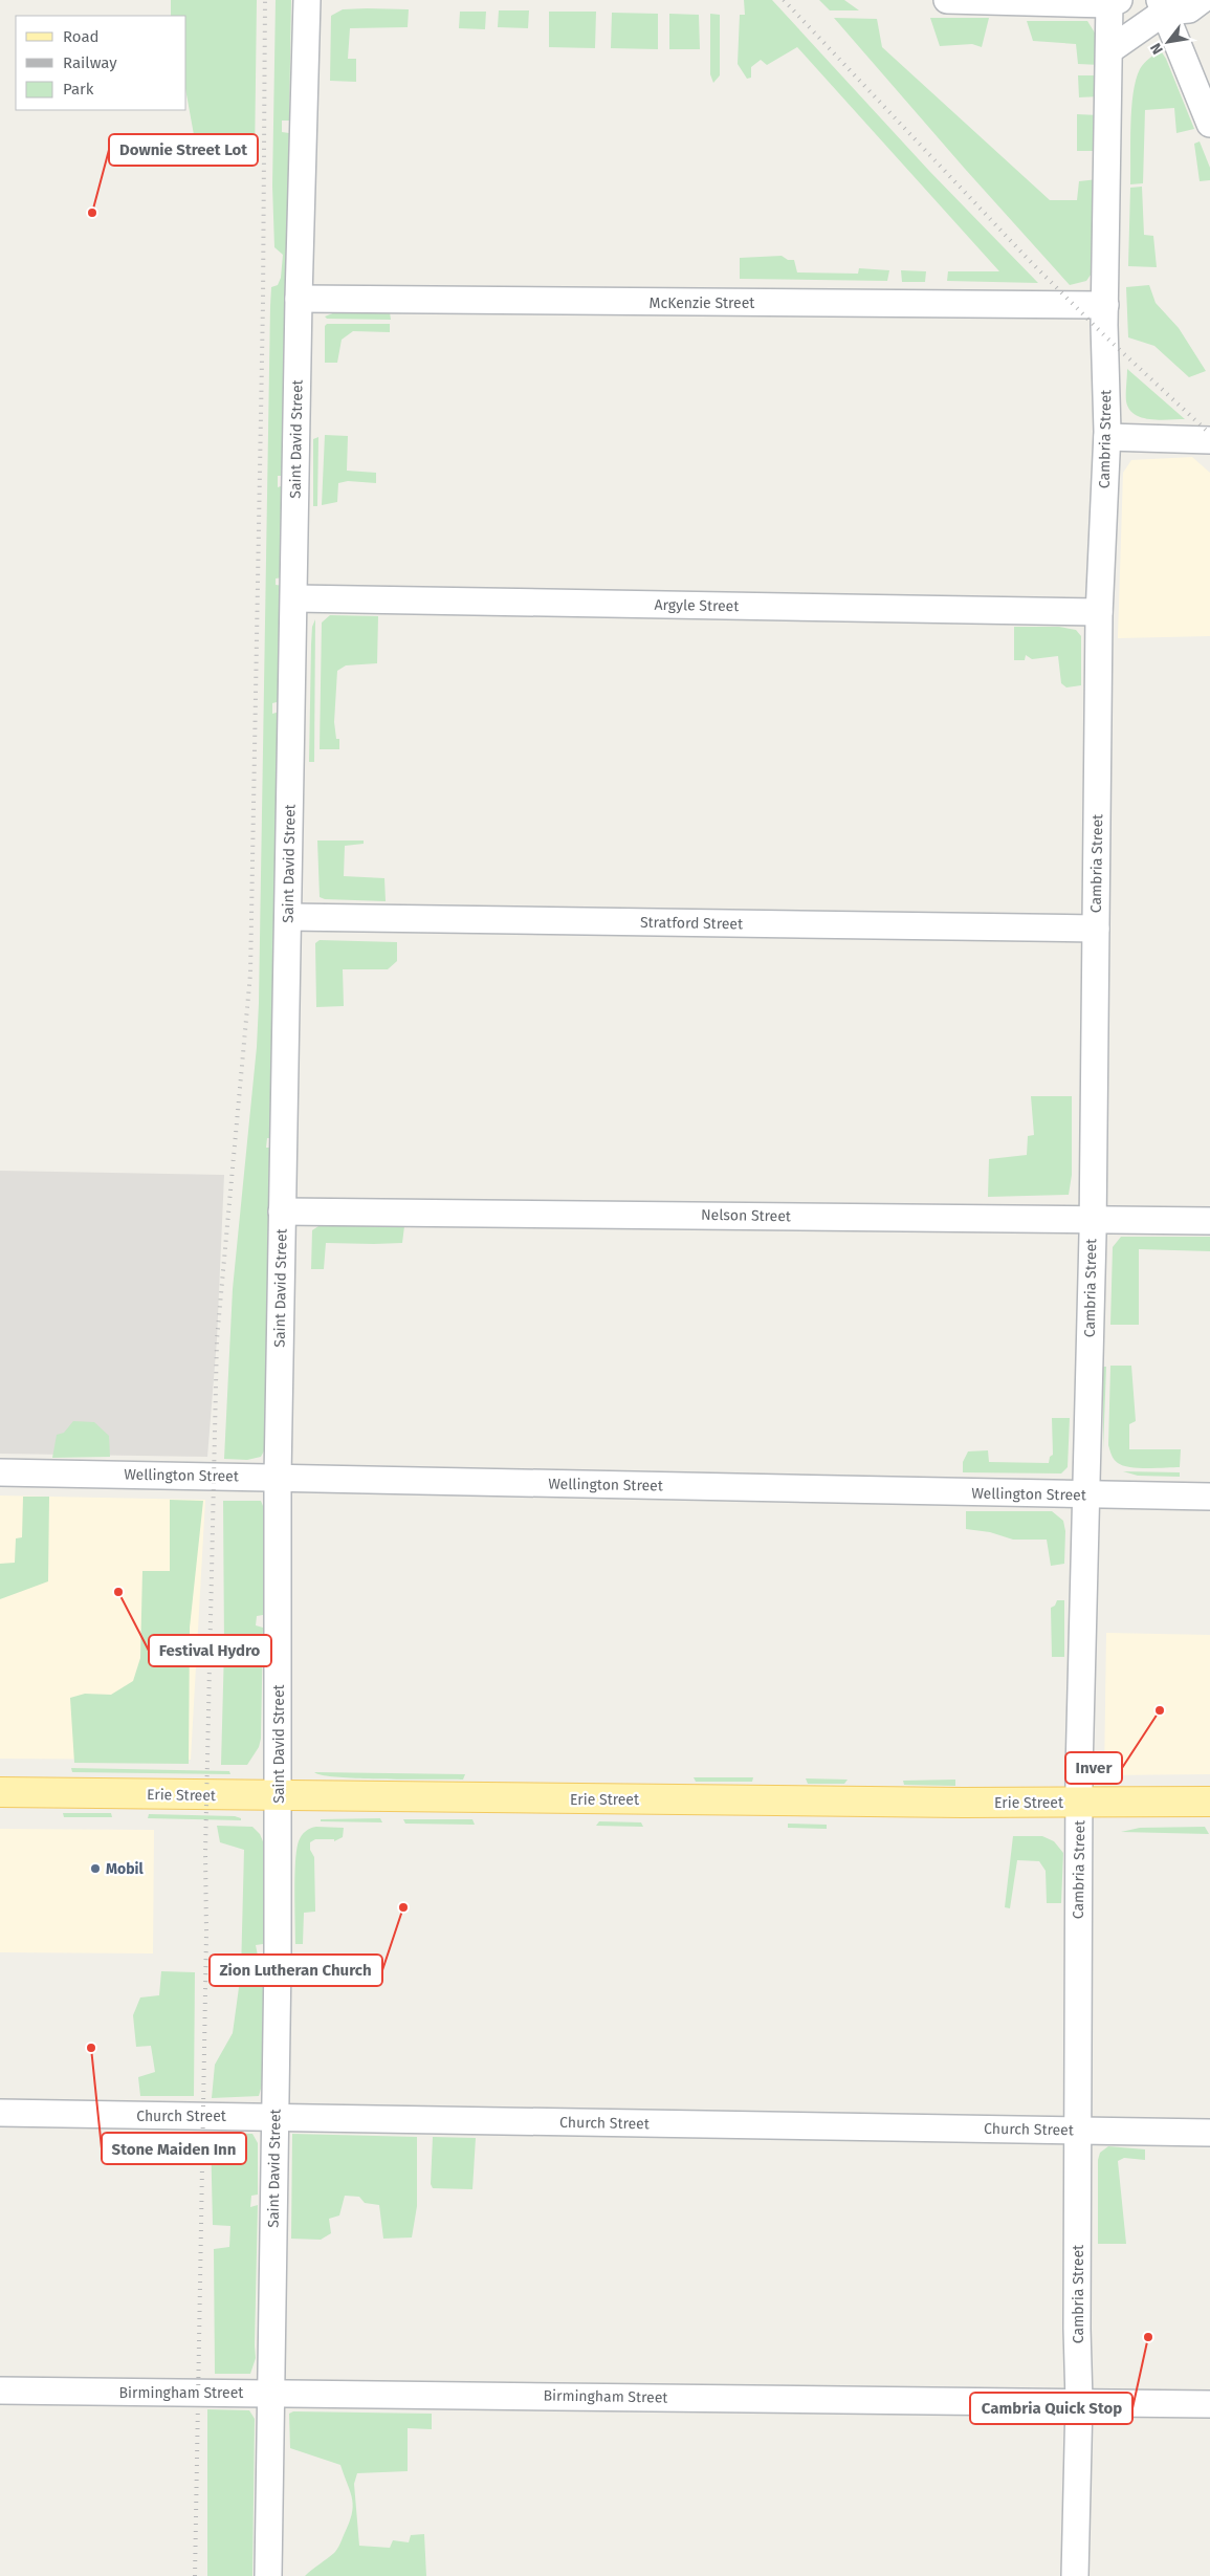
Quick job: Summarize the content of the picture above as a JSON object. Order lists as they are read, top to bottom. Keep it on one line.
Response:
{"streets":{"main road":["Erie Street"],"street":["McKenzie Street","Saint David Street","Cambria Street","Argyle Street","Stratford Street","Nelson Street","Wellington Street","Church Street","Birmingham Street"]},"crossings":[["McKenzie Street","Saint David Street"],["McKenzie Street","Cambria Street"],["Saint David Street","Argyle Street"],["Saint David Street","Stratford Street"],["Saint David Street","Nelson Street"],["Saint David Street","Wellington Street"],["Saint David Street","Erie Street"],["Saint David Street","Church Street"],["Saint David Street","Birmingham Street"],["Cambria Street","Argyle Street"],["Cambria Street","Stratford Street"],["Cambria Street","Nelson Street"],["Cambria Street","Wellington Street"],["Cambria Street","Erie Street"],["Cambria Street","Church Street"],["Cambria Street","Birmingham Street"]],"places":["Downie Street Lot","Festival Hydro","Inver","Mobil","Zion Lutheran Church","Stone Maiden Inn","Cambria Quick Stop"],"legend":["Road","Railway","Park"],"north":"bottom left"}
